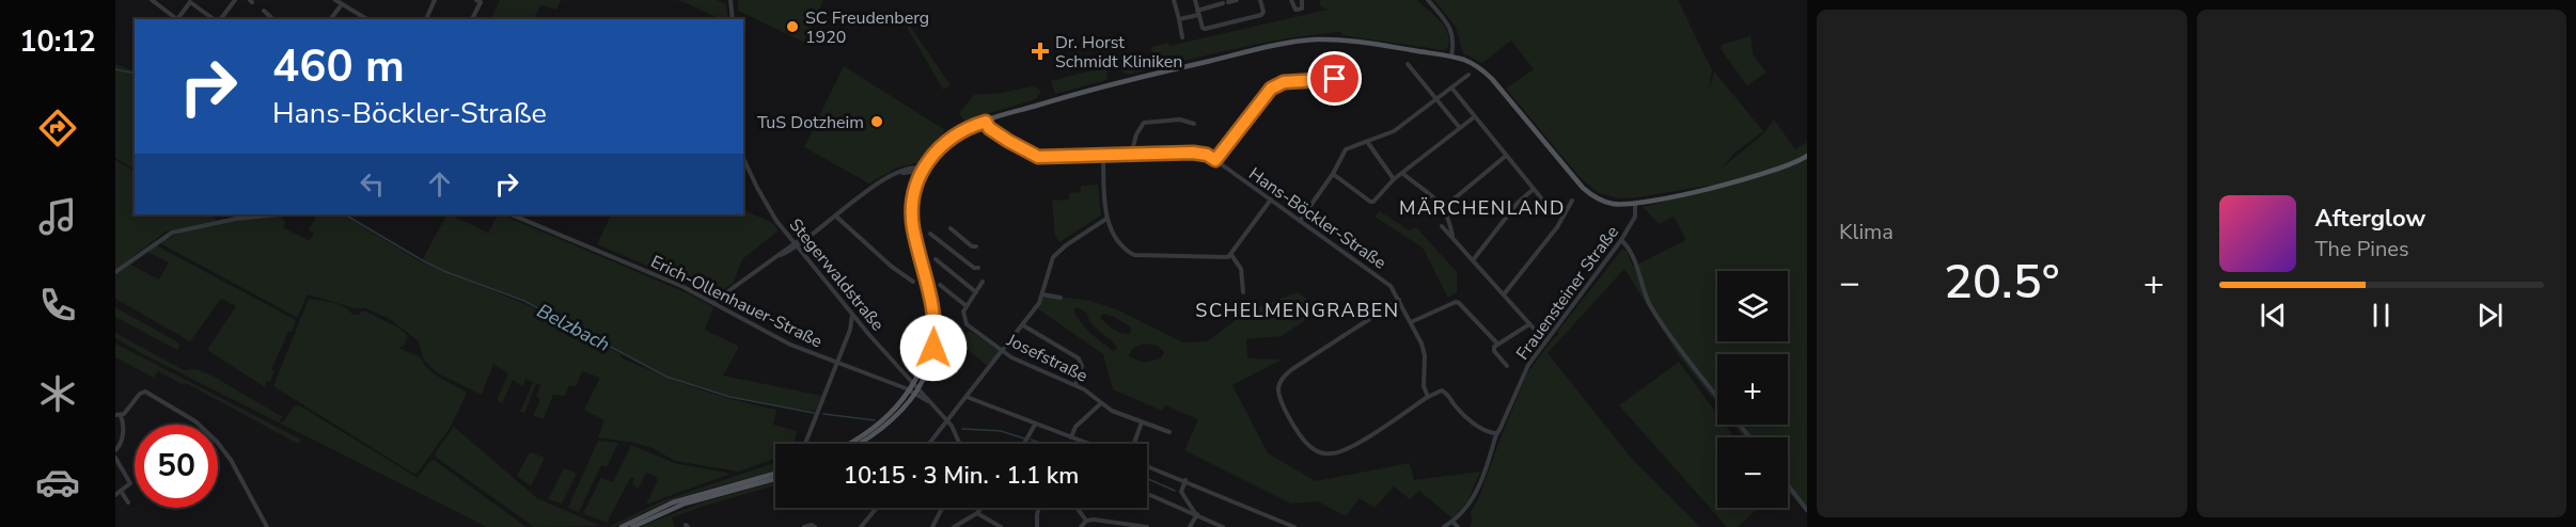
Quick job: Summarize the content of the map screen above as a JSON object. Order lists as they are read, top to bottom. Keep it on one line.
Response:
{"streets":{"street":["Hans-Böckler-Straße","Stegerwaldstraße","Frauensteiner Straße","Erich-Ollenhauer-Straße","Josefstraße"]},"crossings":[["Stegerwaldstraße","Erich-Ollenhauer-Straße"]],"districts":["MÄRCHENLAND","SCHELMENGRABEN"],"water":["Belzbach"],"places":{"other":["SC Freudenberg 1920","TuS Dotzheim"],"health":["Dr. Horst Schmidt Kliniken"]},"page":{"tabs":"10:12","tile":"Klima","turn":["460 m","Hans-Böckler-Straße"],"song":["Afterglow","The Pines"],"heat":["−","20.5°","+"],"map_buttons":["+","−"],"limit":"50","trip":"10:15 · 3 Min. · 1.1 km"}}
